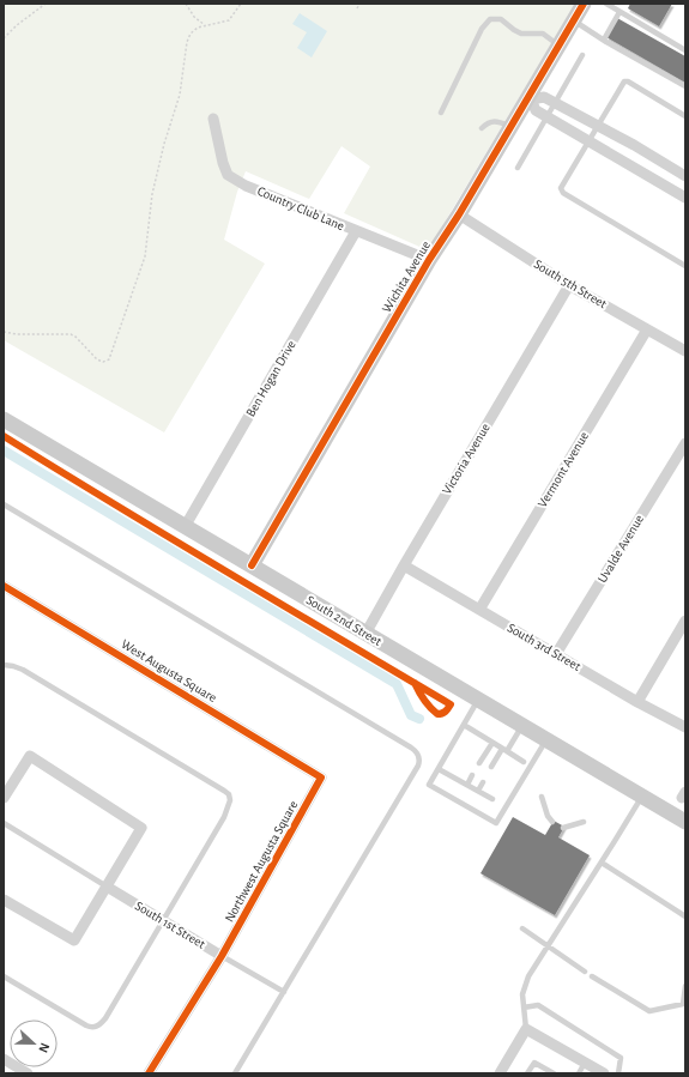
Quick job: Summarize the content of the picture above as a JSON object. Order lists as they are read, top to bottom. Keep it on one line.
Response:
{"streets":{"main road":["Wichita Avenue","South 2nd Street"],"street":["Country Club Lane","South 5th Street","Ben Hogan Drive","Victoria Avenue","Vermont Avenue","Uvalde Avenue","South 3rd Street","West Augusta Square","Northwest Augusta Square","South 1st Street"]},"crossings":[["Country Club Lane","Wichita Avenue"],["Country Club Lane","Ben Hogan Drive"],["Wichita Avenue","South 5th Street"],["Wichita Avenue","South 2nd Street"],["South 5th Street","Victoria Avenue"],["South 5th Street","Vermont Avenue"],["Ben Hogan Drive","South 2nd Street"],["Victoria Avenue","South 2nd Street"],["Victoria Avenue","South 3rd Street"],["Vermont Avenue","South 3rd Street"],["Uvalde Avenue","South 3rd Street"],["West Augusta Square","Northwest Augusta Square"],["Northwest Augusta Square","South 1st Street"]],"north":"right"}
